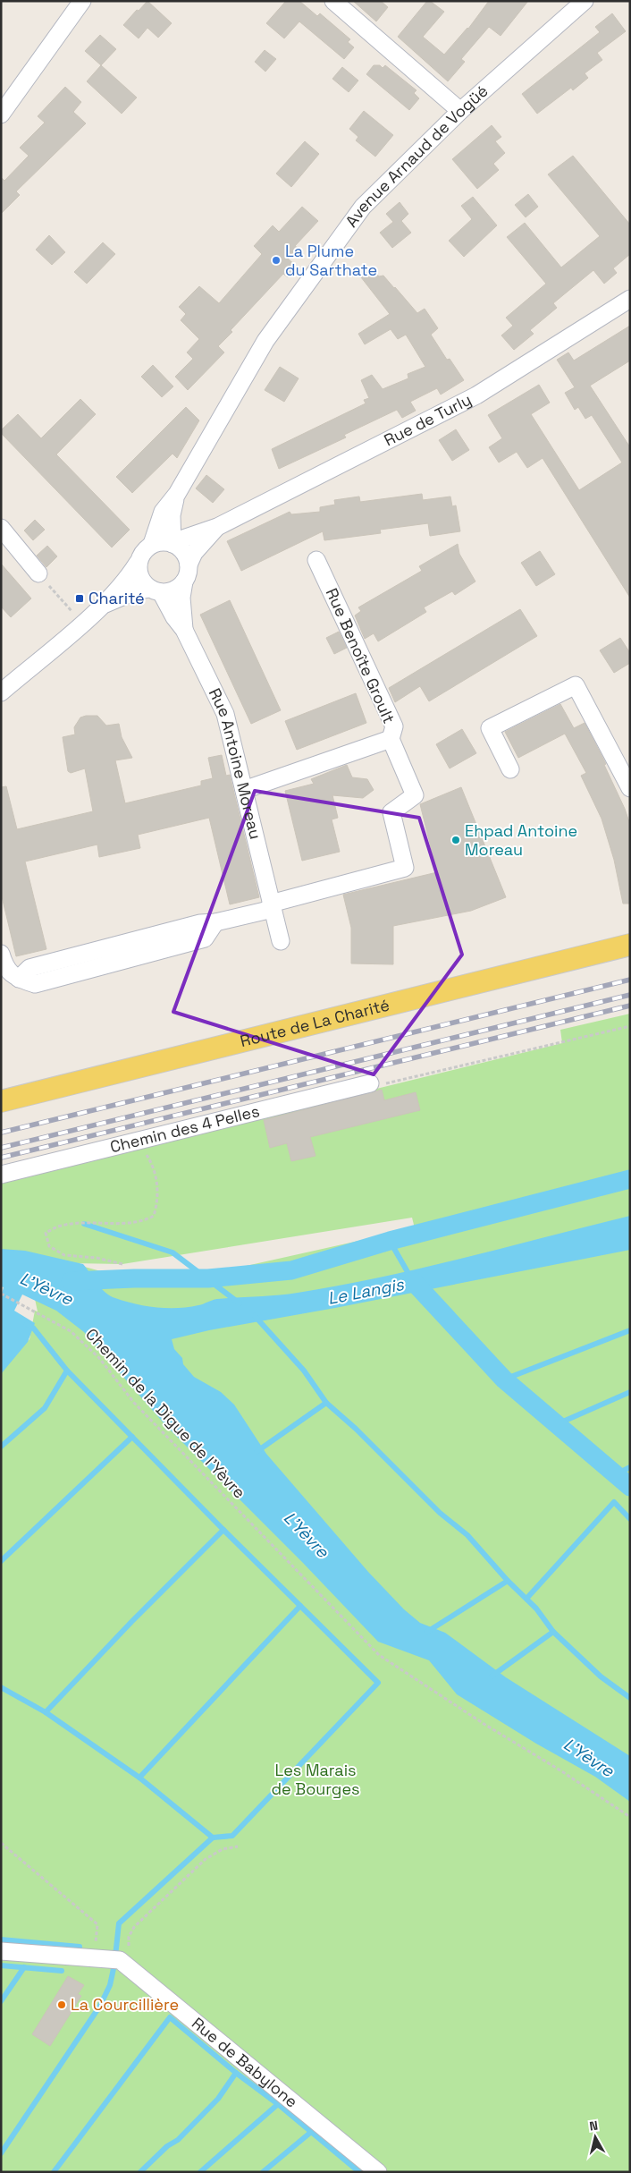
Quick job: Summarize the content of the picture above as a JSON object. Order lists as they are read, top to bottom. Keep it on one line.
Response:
{"streets":{"main road":["Route de La Charité"],"street":["Avenue Arnaud de Vogüé","Rue de Turly","Rue Benoîte Groult","Rue Antoine Moreau","Chemin des 4 Pelles","Rue de Babylone"],"path":["Chemin de la Digue de l'Yèvre"]},"crossings":[["Avenue Arnaud de Vogüé","Rue de Turly"],["Avenue Arnaud de Vogüé","Rue Antoine Moreau"],["Rue de Turly","Rue Antoine Moreau"],["Rue Benoîte Groult","Rue Antoine Moreau"]],"water":["L'Yèvre","Le Langis"],"parks":["Les Marais de Bourges"],"places":{"other":["La Plume du Sarthate","Ehpad Antoine Moreau","La Courcillière"],"transit":["Charité"]},"north":"top"}
